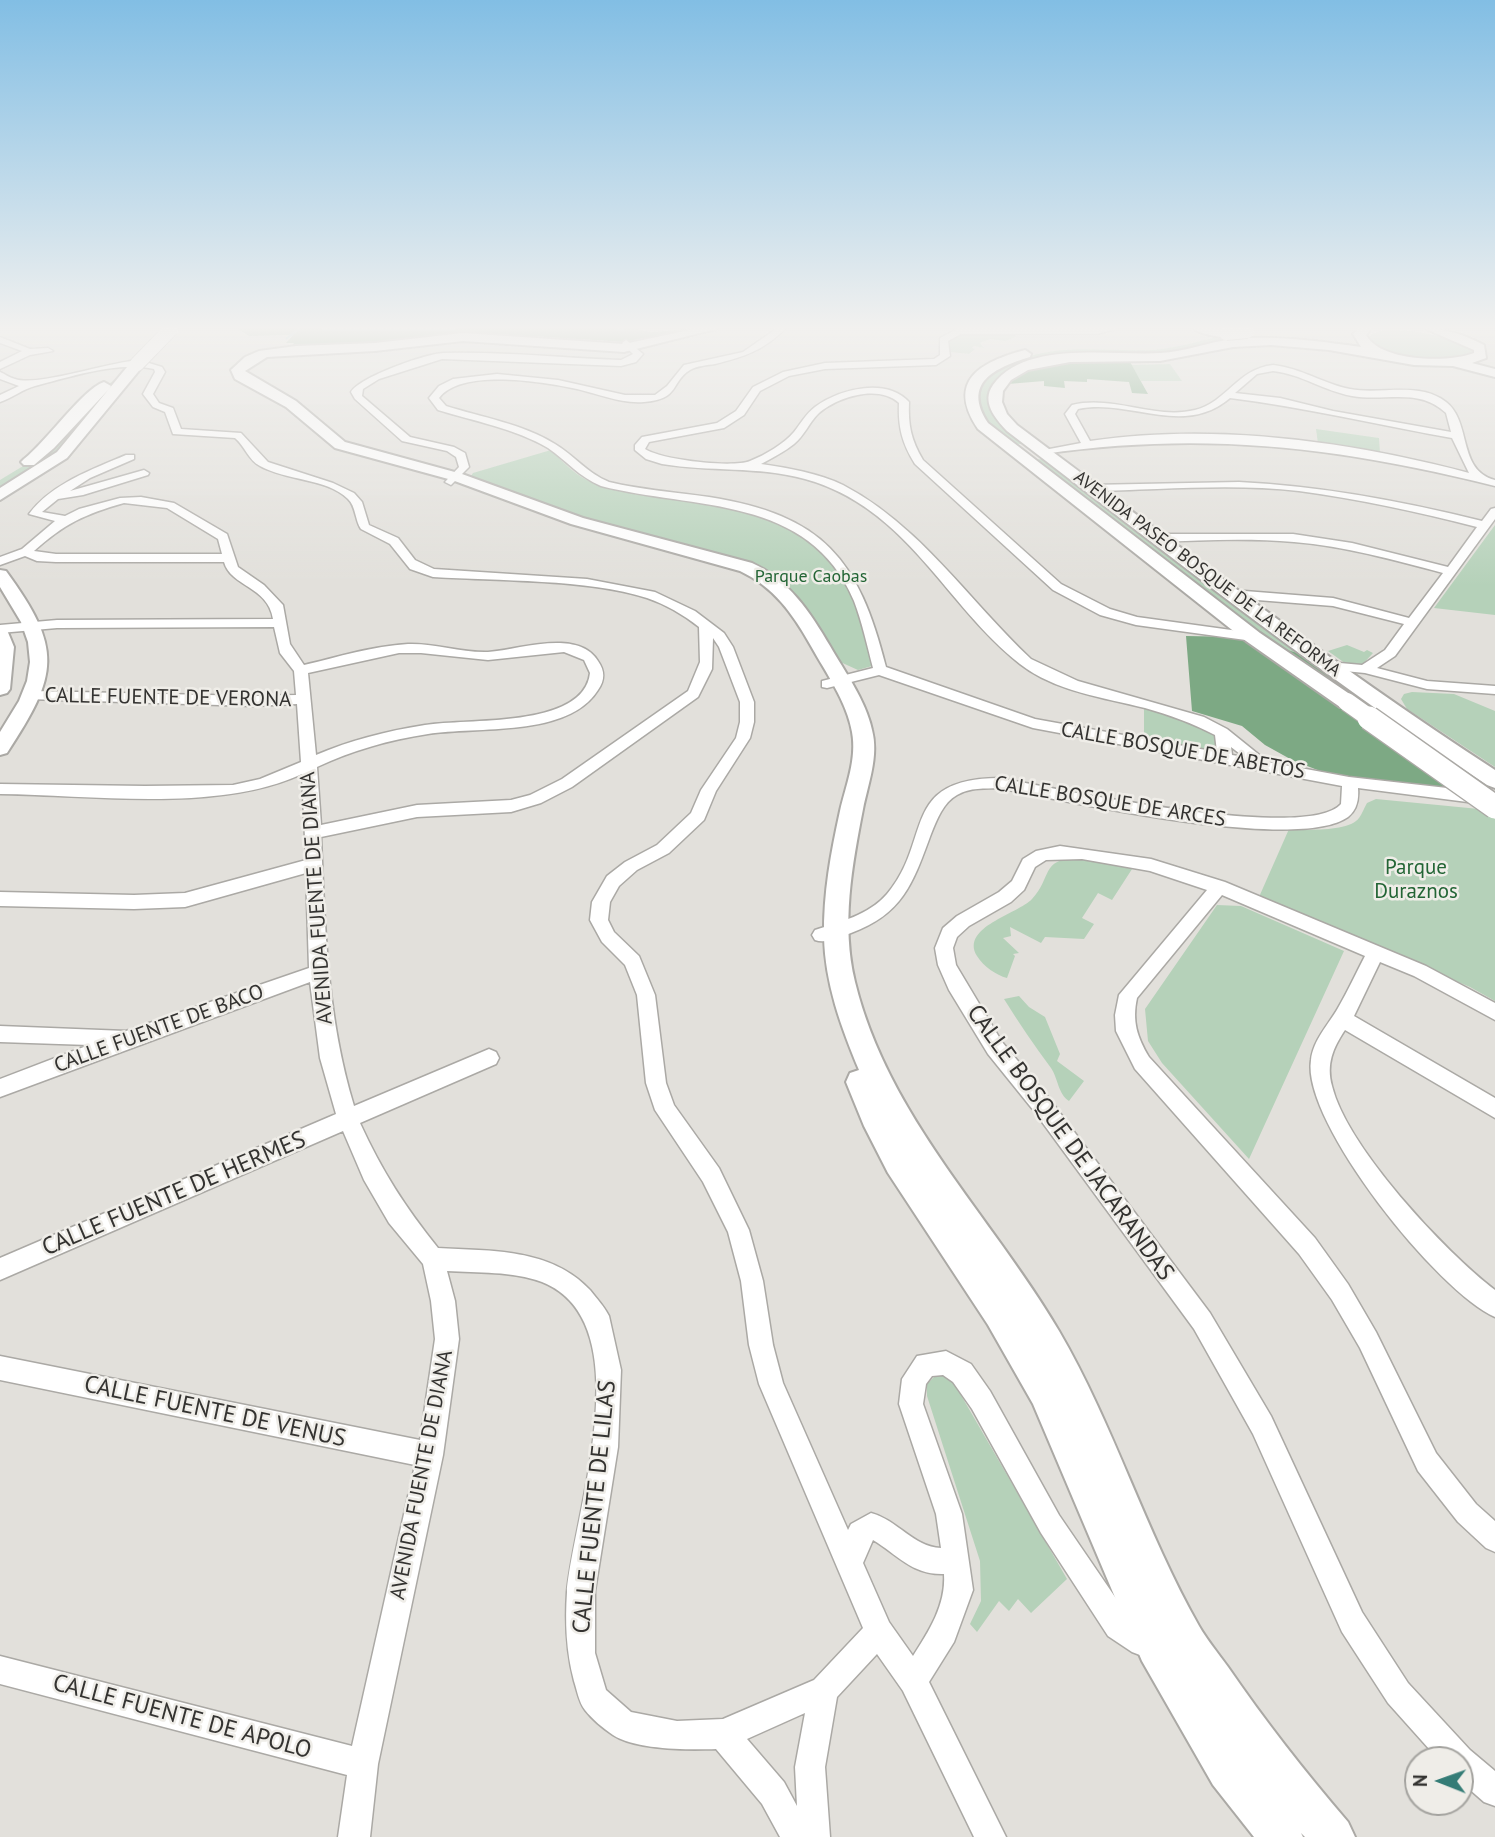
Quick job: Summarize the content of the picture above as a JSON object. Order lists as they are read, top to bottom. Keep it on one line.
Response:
{"streets":{"main road":["AVENIDA PASEO BOSQUE DE LA REFORMA"],"street":["CALLE FUENTE DE VERONA","CALLE BOSQUE DE ABETOS","CALLE BOSQUE DE ARCES","AVENIDA FUENTE DE DIANA","CALLE FUENTE DE BACO","CALLE BOSQUE DE JACARANDAS","CALLE FUENTE DE HERMES","CALLE FUENTE DE VENUS","CALLE FUENTE DE LILAS","CALLE FUENTE DE APOLO"]},"crossings":[["CALLE FUENTE DE VERONA","AVENIDA FUENTE DE DIANA"],["CALLE BOSQUE DE ABETOS","CALLE BOSQUE DE ARCES"],["AVENIDA FUENTE DE DIANA","CALLE FUENTE DE BACO"],["AVENIDA FUENTE DE DIANA","CALLE FUENTE DE HERMES"],["AVENIDA FUENTE DE DIANA","CALLE FUENTE DE VENUS"],["AVENIDA FUENTE DE DIANA","CALLE FUENTE DE LILAS"],["AVENIDA FUENTE DE DIANA","CALLE FUENTE DE APOLO"]],"parks":["Parque Caobas","Parque Duraznos"],"north":"left"}
